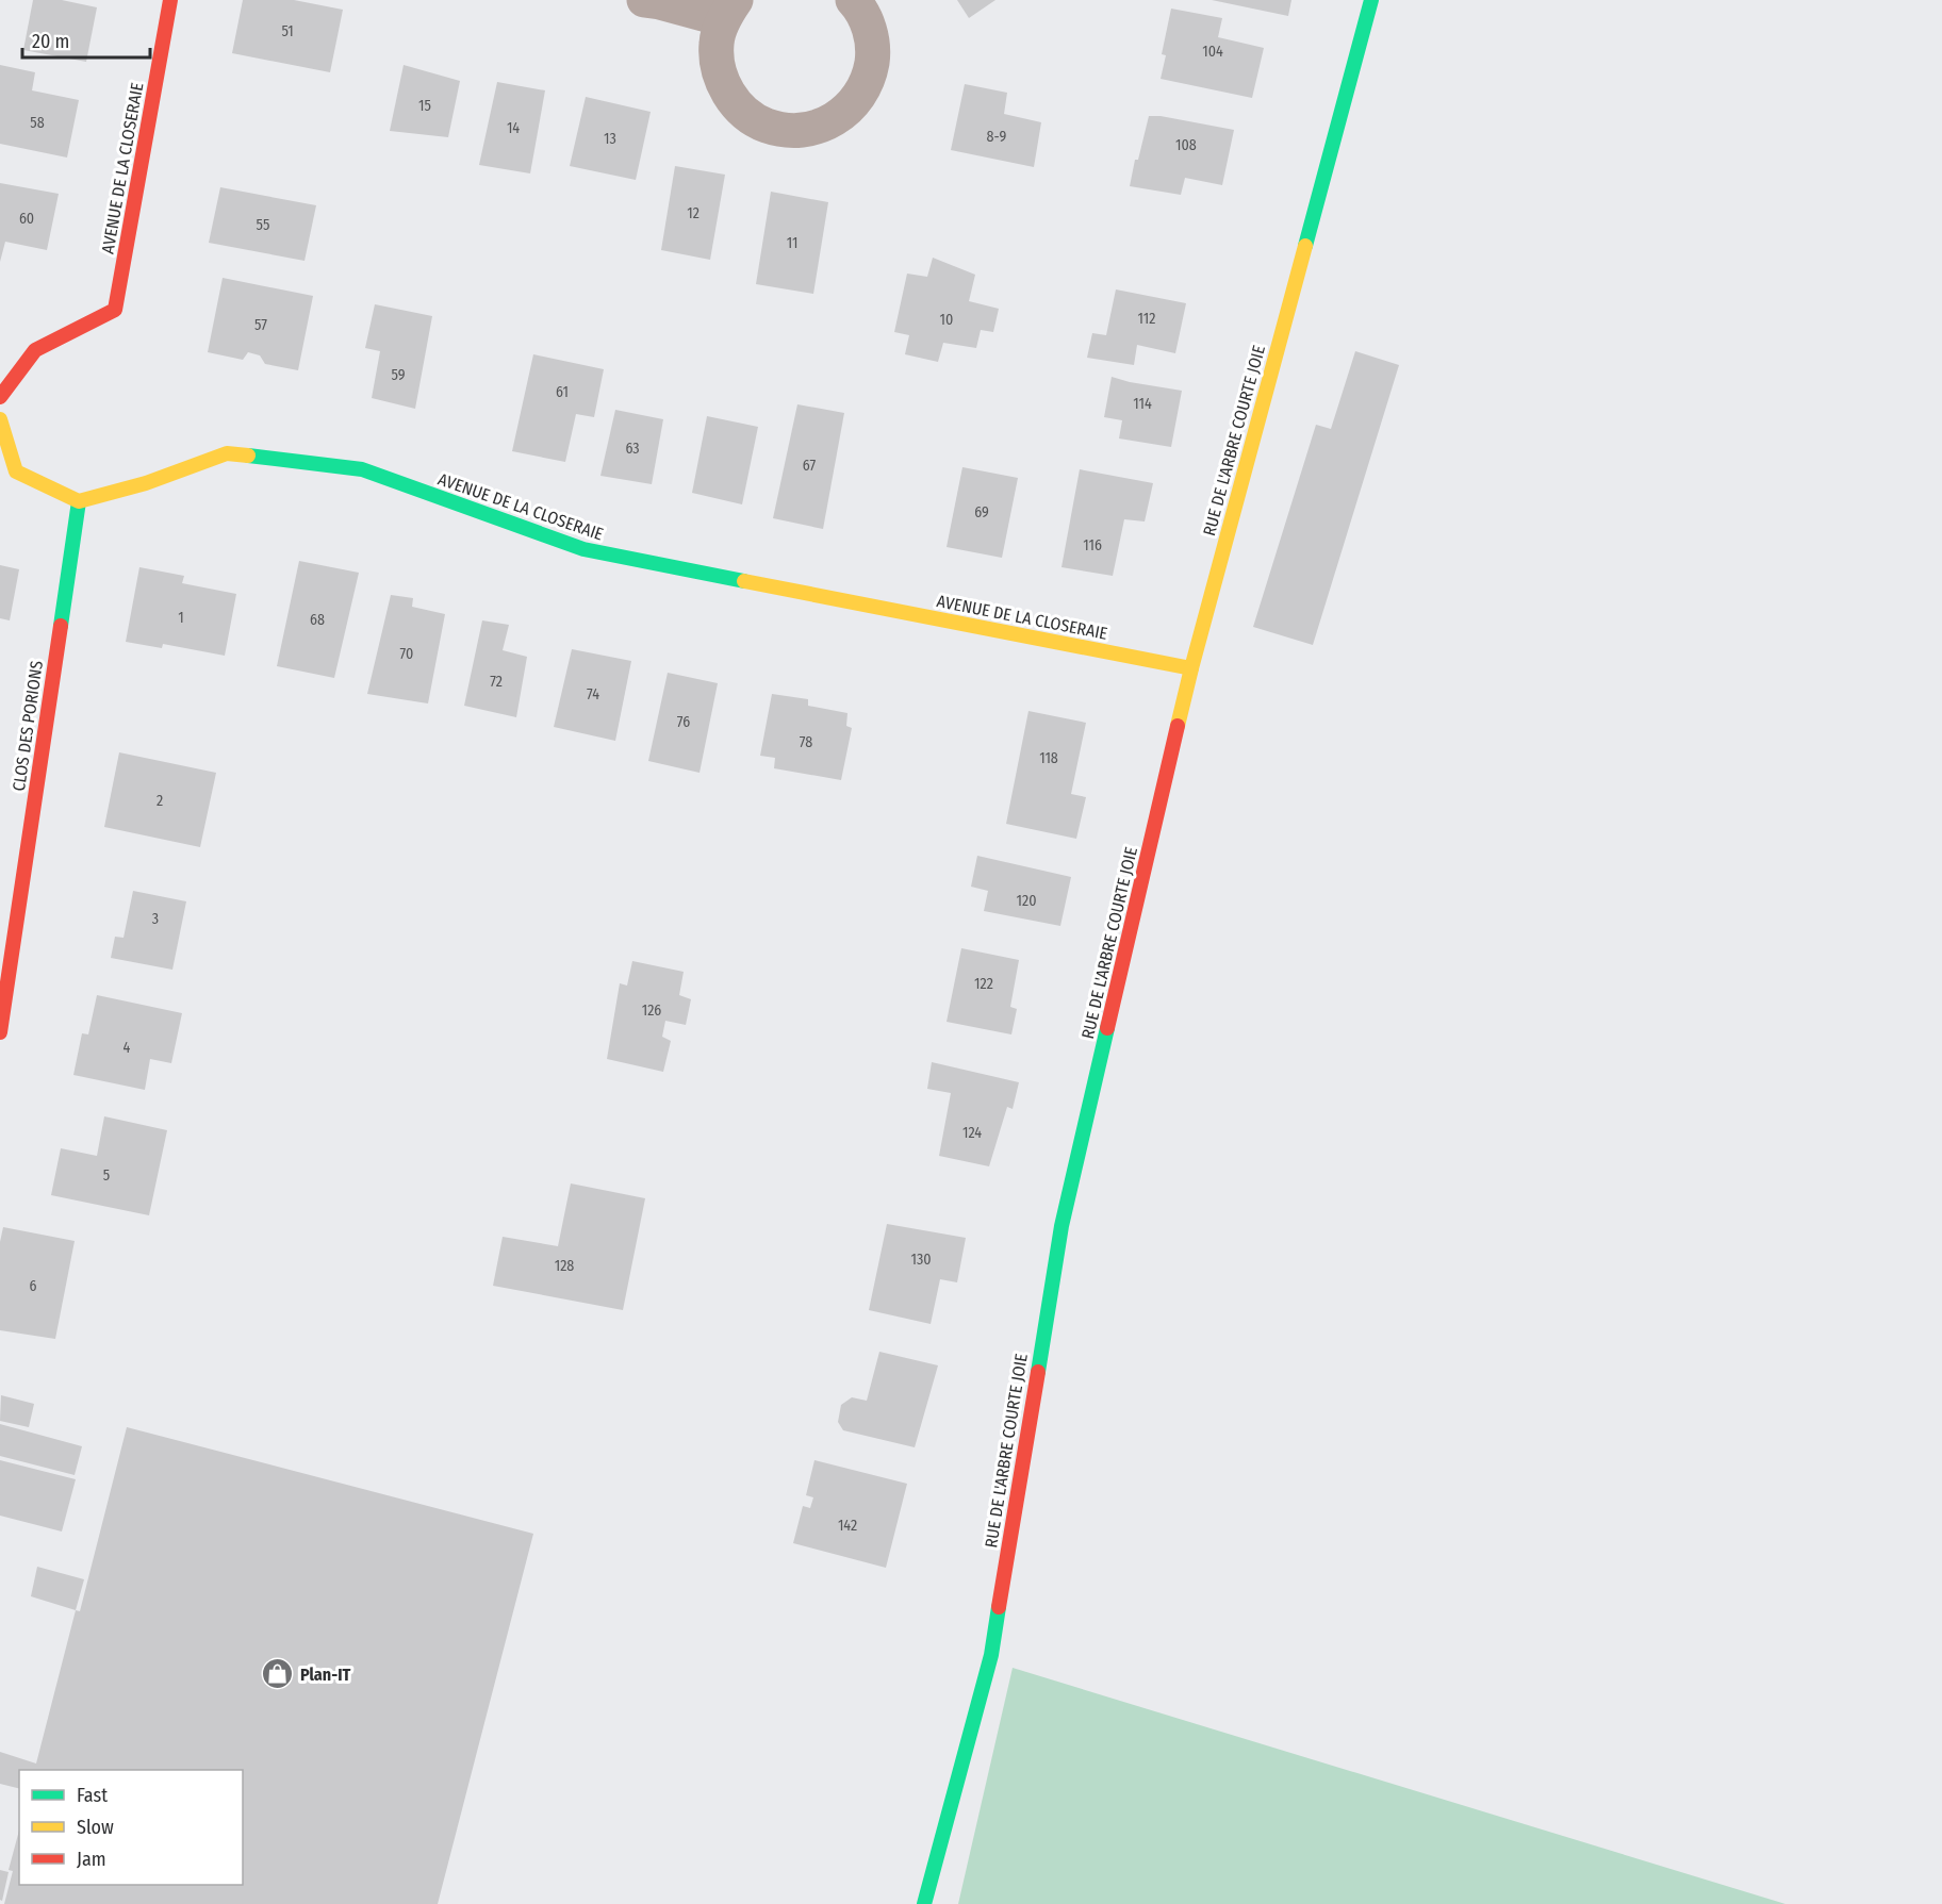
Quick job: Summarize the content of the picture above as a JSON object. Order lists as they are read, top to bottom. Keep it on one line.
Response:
{"streets":{"street":["AVENUE DE LA CLOSERAIE","RUE DE L'ARBRE COURTE JOIE","CLOS DES PORIONS"]},"crossings":[["AVENUE DE LA CLOSERAIE","RUE DE L'ARBRE COURTE JOIE"],["AVENUE DE LA CLOSERAIE","CLOS DES PORIONS"]],"places":{"shop":["Plan-IT"]},"house_numbers":["51","104","15","58","14","8-9","13","108","12","60","55","11","112","10","57","59","61","114","63","67","69","116","1","68","70","72","74","76","78","118","2","120","3","122","126","4","124","5","130","128","6","142"],"legend":["Fast","Slow","Jam"],"scale_bar":"20 m"}
